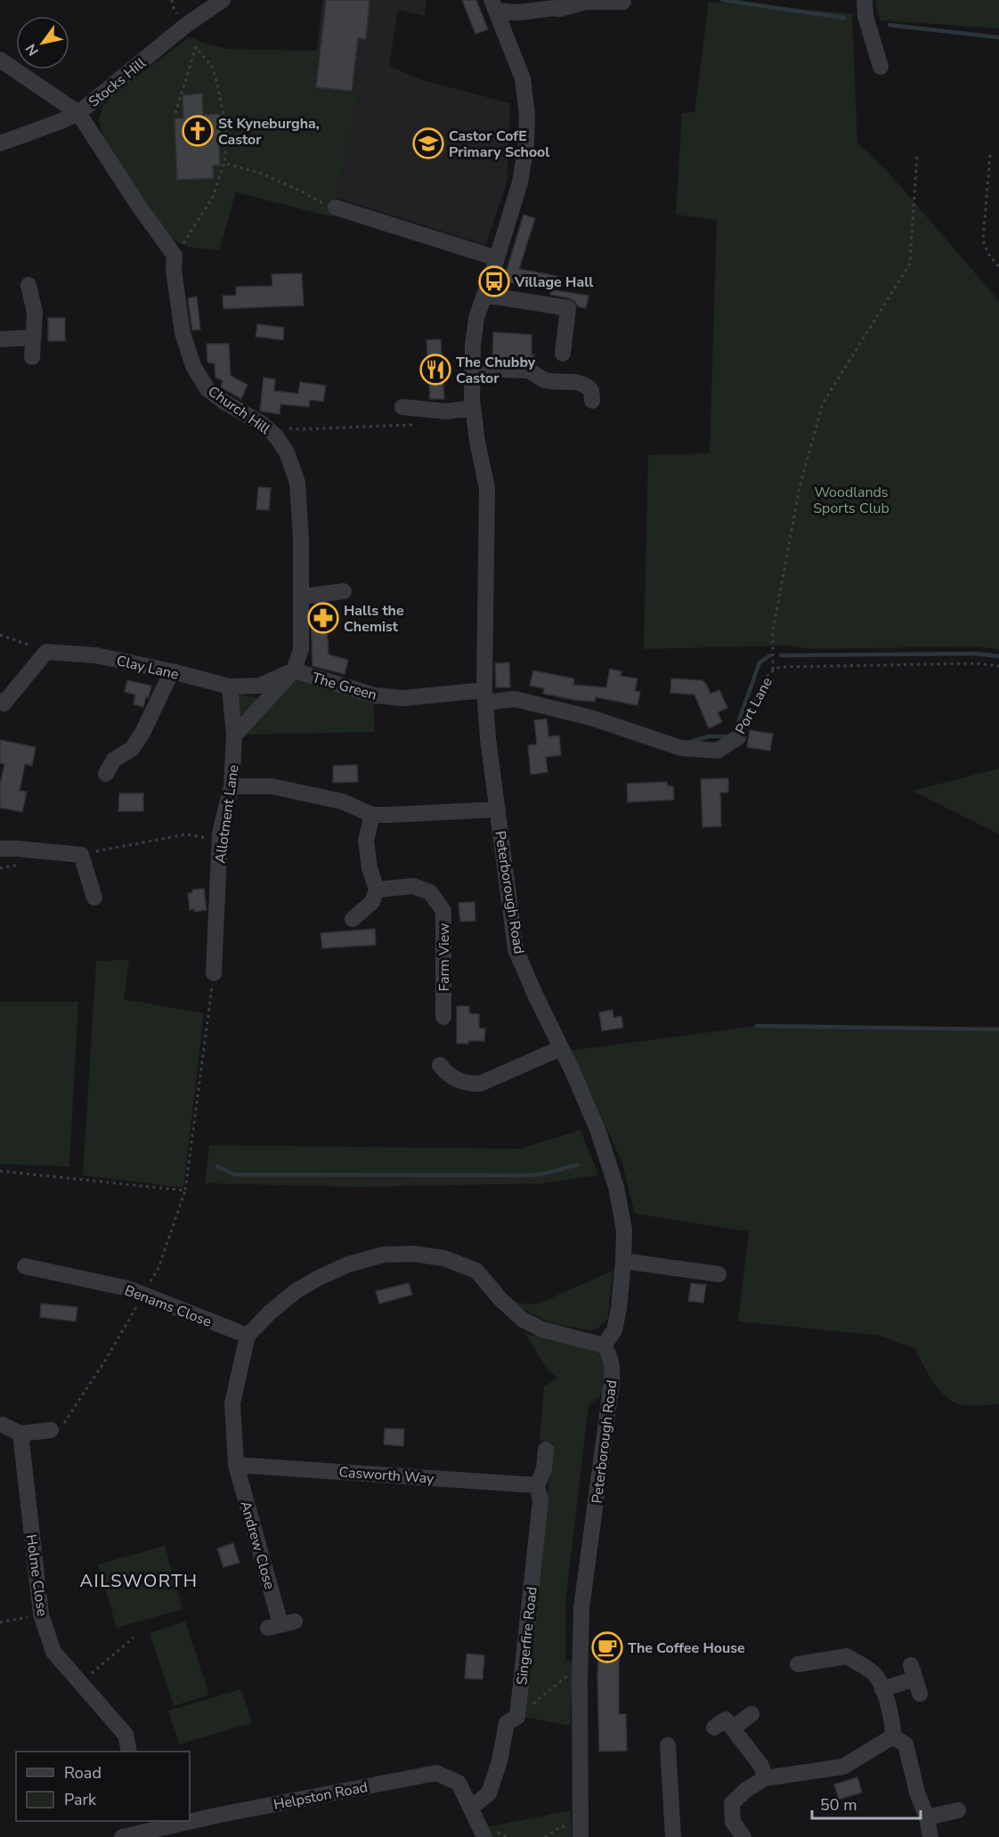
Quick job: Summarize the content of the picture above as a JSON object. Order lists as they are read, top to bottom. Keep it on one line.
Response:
{"streets":{"street":["Stocks Hill","Church Hill","Clay Lane","The Green","Port Lane","Allotment Lane","Peterborough Road","Farm View","Benams Close","Casworth Way","Andrew Close","Holme Close","Singerfire Road","Helpston Road"]},"crossings":[["Church Hill","Clay Lane"],["Church Hill","The Green"],["Clay Lane","The Green"],["Clay Lane","Allotment Lane"],["The Green","Port Lane"],["The Green","Allotment Lane"],["The Green","Peterborough Road"],["Port Lane","Peterborough Road"],["Benams Close","Andrew Close"],["Casworth Way","Andrew Close"],["Casworth Way","Singerfire Road"],["Singerfire Road","Helpston Road"]],"districts":["AILSWORTH"],"parks":["Woodlands Sports Club"],"places":{"church":["St Kyneburgha, Castor"],"school or university":["Castor CofE Primary School"],"bus stop":["Village Hall"],"restaurant":["The Chubby Castor"],"pharmacy":["Halls the Chemist"],"cafe":["The Coffee House"]},"legend":["Road","Park"],"scale_bar":"50 m","north":"bottom left"}
